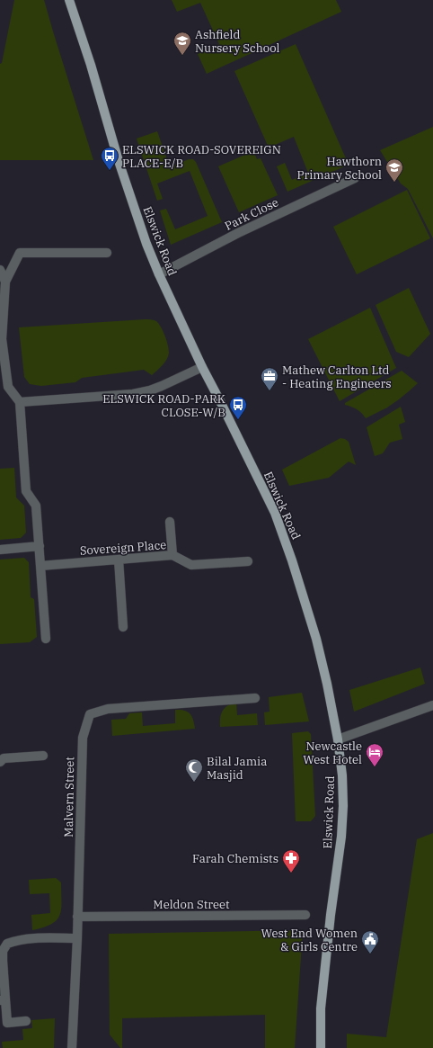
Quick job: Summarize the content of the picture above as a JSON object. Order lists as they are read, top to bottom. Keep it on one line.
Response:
{"streets":{"main road":["Elswick Road"],"street":["Park Close","Sovereign Place","Malvern Street","Meldon Street"]},"crossings":[["Park Close","Elswick Road"],["Malvern Street","Meldon Street"]],"places":{"school or university":["Ashfield Nursery School","Hawthorn Primary School"],"bus stop":["ELSWICK ROAD-SOVEREIGN PLACE-E/B","ELSWICK ROAD-PARK CLOSE-W/B"],"office":["Mathew Carlton Ltd - Heating Engineers"],"hotel":["Newcastle West Hotel"],"mosque":["Bilal Jamia Masjid"],"pharmacy":["Farah Chemists"],"public building":["West End Women & Girls Centre"]}}
